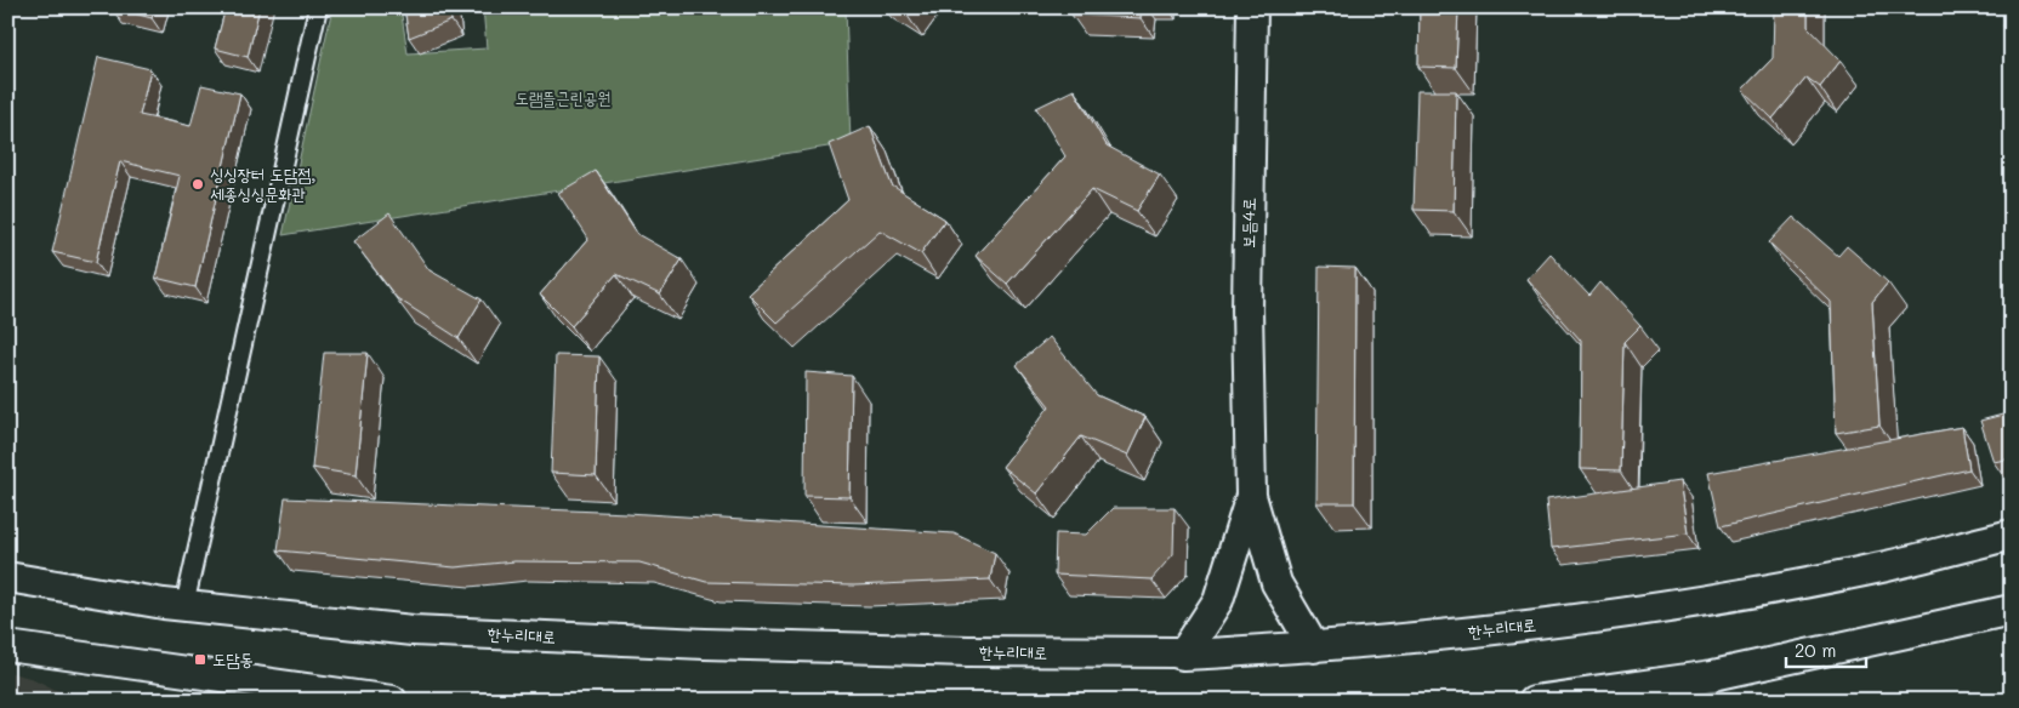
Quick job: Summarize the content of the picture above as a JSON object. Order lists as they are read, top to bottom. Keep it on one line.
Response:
{"streets":{"street":["보듬4로","한누리대로"]},"parks":["도램뜰근린공원"],"places":{"other":["싱싱장터 도담점, 세종싱싱문화관"],"transit":["도담동"]},"scale_bar":"20 m"}
